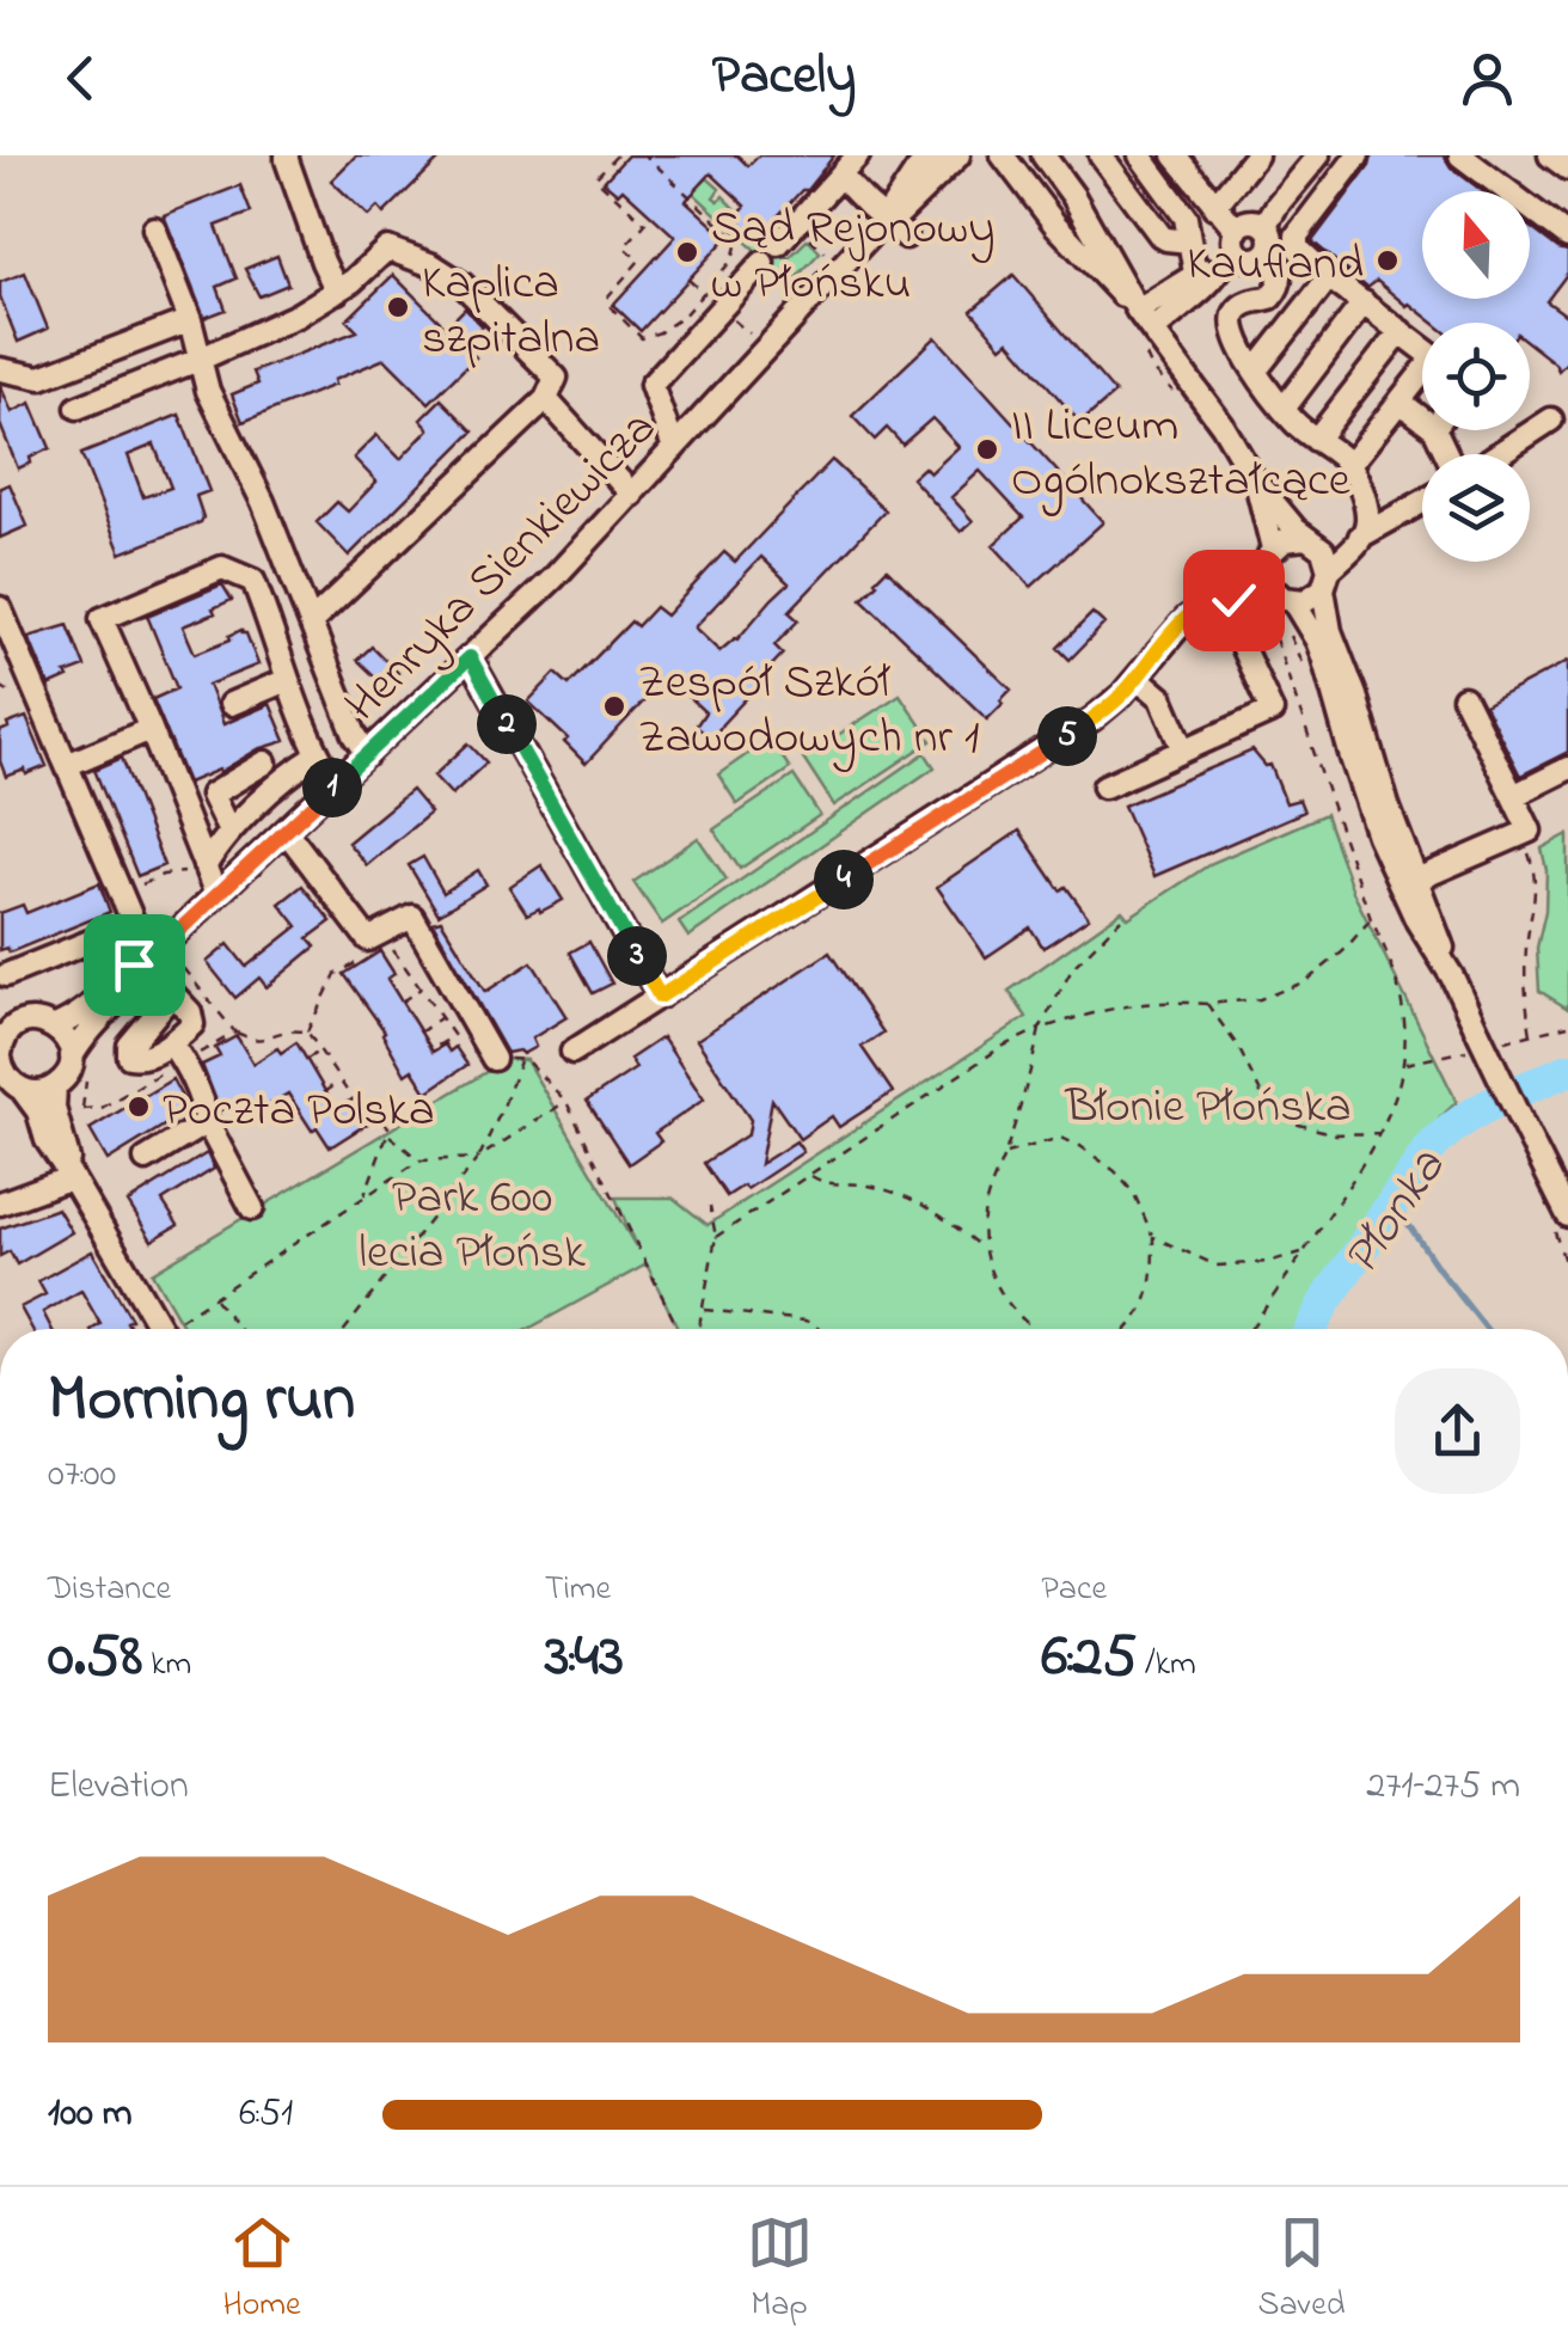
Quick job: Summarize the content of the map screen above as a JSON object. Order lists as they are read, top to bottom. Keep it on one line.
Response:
{"streets":{"street":["Henryka Sienkiewicza"]},"water":["Płonka"],"parks":["Błonie Płońska","Park 600 lecia Płońsk"],"places":["Sąd Rejonowy w Płońsku","Kaufland","Kaplica szpitalna","II Liceum Ogólnokształcące","Zespół Szkół Zawodowych nr 1","Poczta Polska"],"north":"top","page":{"header":"Pacely","pins":["2","5","1","4","3"],"heading":["Morning run","07:00"],"stats":[["Distance","0.58 km"],["Time","3:43"],["Pace","6:25 /km"]],"chart":["Elevation","271–275 m"],"list":[{"name":"100 m","note":"6:51"}],"tabs":["Home","Map","Saved"]}}
